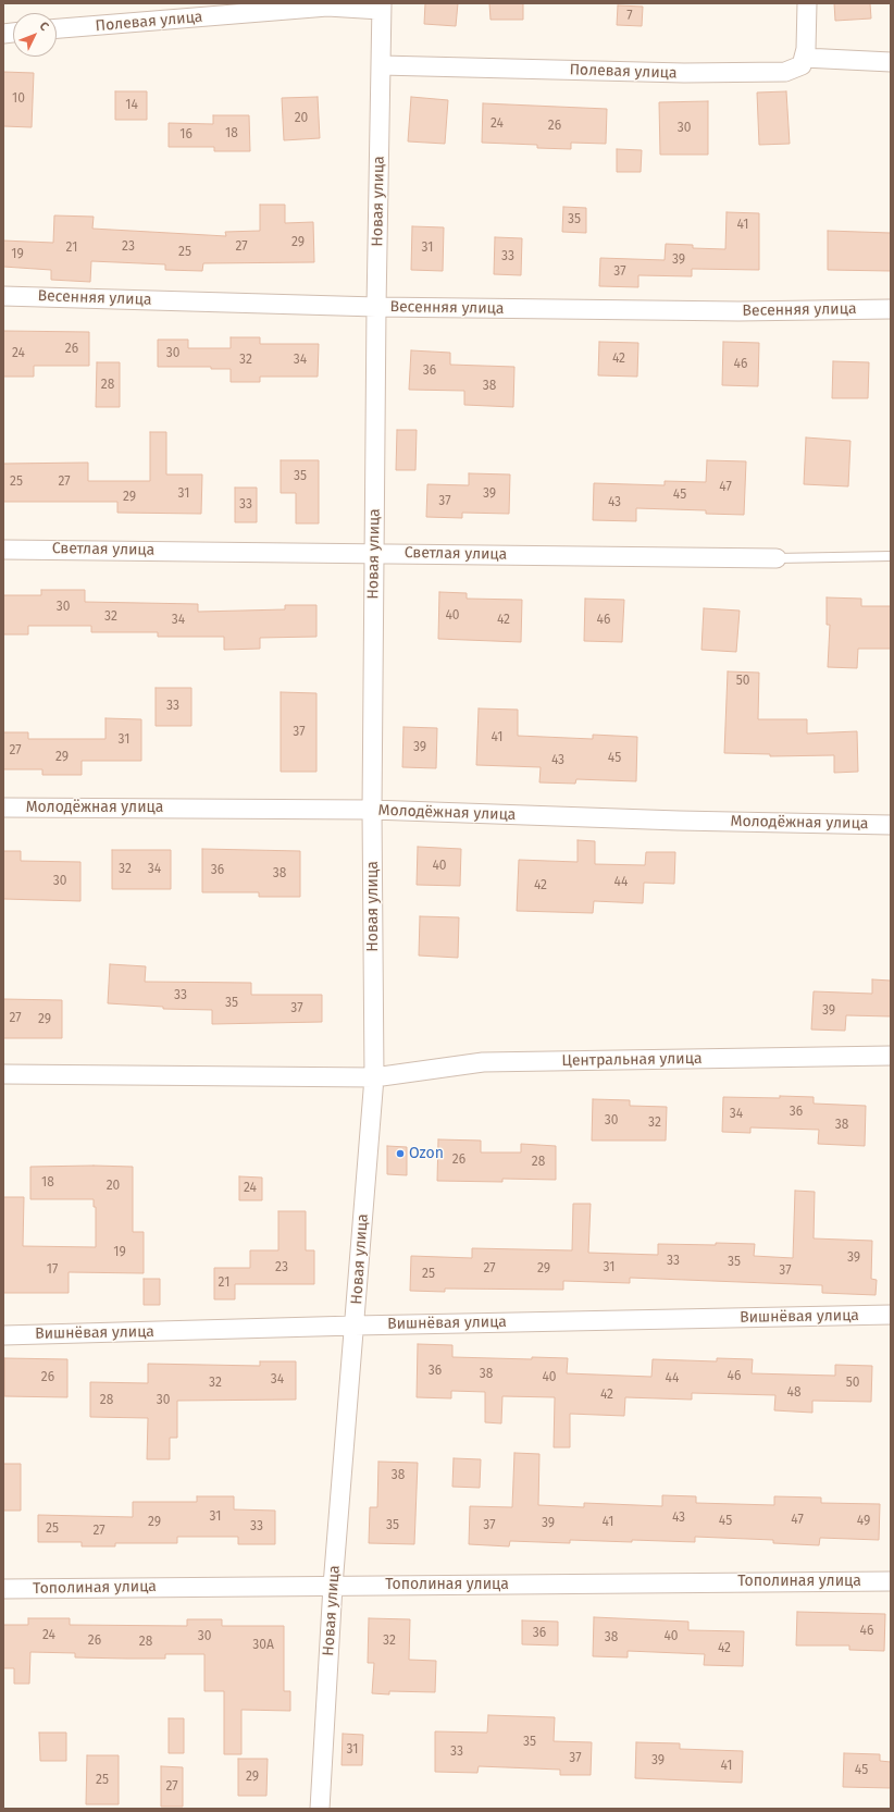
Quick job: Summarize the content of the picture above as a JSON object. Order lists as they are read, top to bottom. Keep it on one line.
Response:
{"streets":{"street":["Полевая улица","Новая улица","Весенняя улица","Светлая улица","Молодёжная улица","Центральная улица","Вишнёвая улица","Тополиная улица"]},"crossings":[["Полевая улица","Новая улица"],["Новая улица","Весенняя улица"],["Новая улица","Светлая улица"],["Новая улица","Молодёжная улица"],["Новая улица","Центральная улица"],["Новая улица","Вишнёвая улица"],["Новая улица","Тополиная улица"]],"places":["Ozon"],"house_numbers":["7","10","14","20","24","26","30","18","16","35","41","29","23","27","21","31","25","19","33","39","37","26","24","30","42","32","34","46","36","28","38","35","25","27","47","31","39","45","29","37","43","33","30","40","32","34","42","46","50","33","37","41","31","39","27","29","45","43","40","32","34","36","38","30","44","42","33","35","37","39","27","29","36","34","30","32","38","26","28","18","20","24","19","39","33","35","23","31","27","29","17","37","25","21","36","38","46","26","40","44","34","32","50","48","42","28","30","38","31","43","47","45","49","29","41","39","35","37","33","25","27","46","36","24","30","40","38","26","32","28","30А","42","35","31","33","37","39","41","45","29","25","27"],"north":"top right"}
